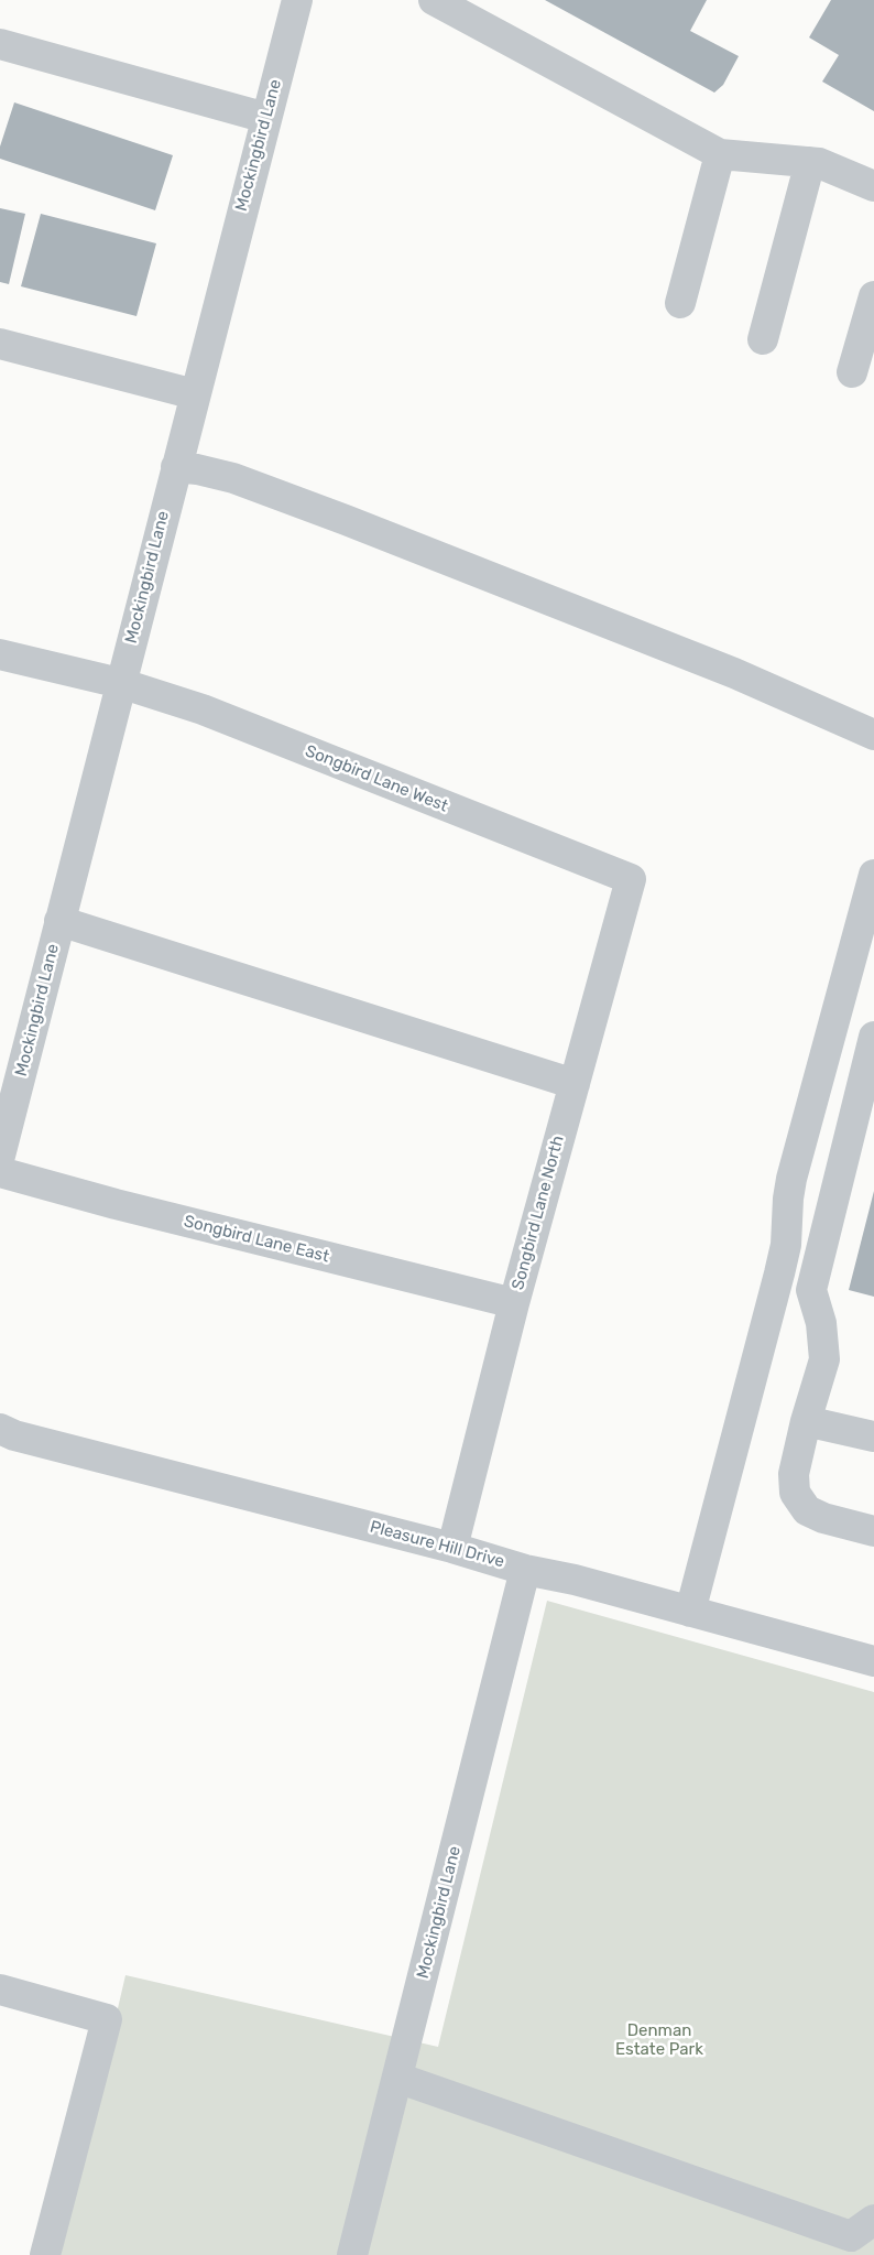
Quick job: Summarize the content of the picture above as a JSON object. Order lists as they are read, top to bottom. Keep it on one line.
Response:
{"streets":{"street":["Mockingbird Lane","Songbird Lane West","Songbird Lane North","Songbird Lane East","Pleasure Hill Drive"]},"crossings":[["Mockingbird Lane","Songbird Lane West"],["Mockingbird Lane","Pleasure Hill Drive"],["Songbird Lane West","Songbird Lane North"],["Songbird Lane North","Songbird Lane East"],["Songbird Lane North","Pleasure Hill Drive"]],"parks":["Denman Estate Park"]}
